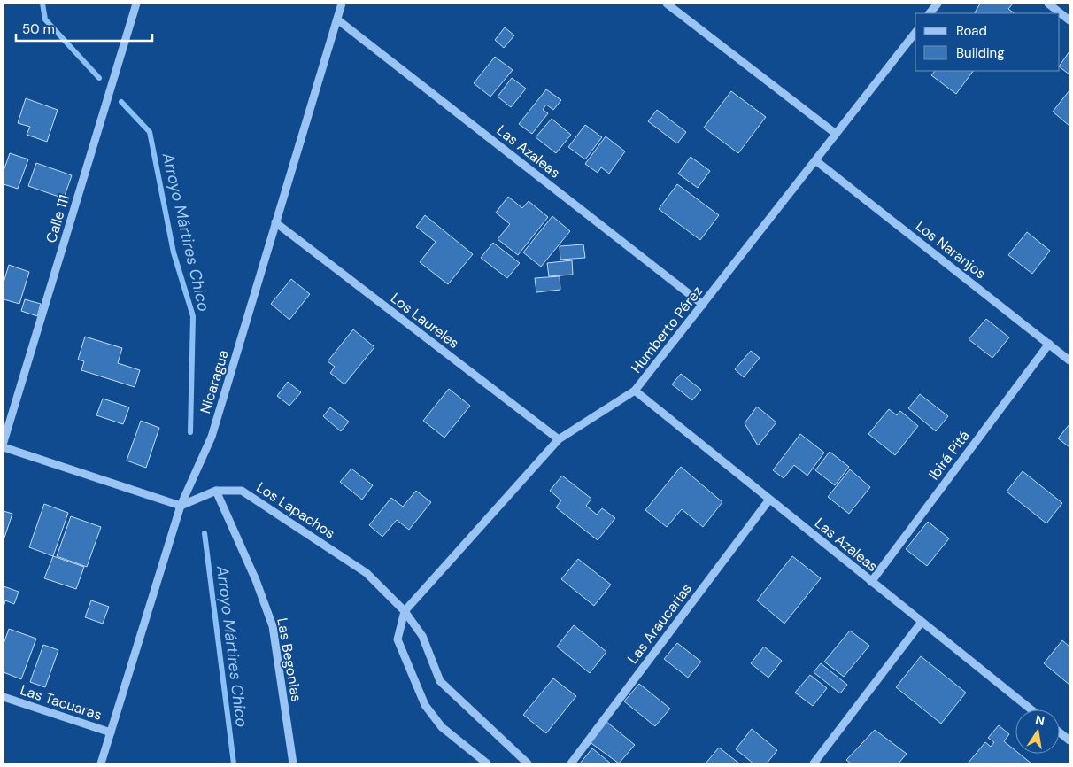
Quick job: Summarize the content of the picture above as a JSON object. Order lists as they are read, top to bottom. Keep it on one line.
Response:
{"streets":{"street":["Las Azaleas","Calle 111","Los Naranjos","Los Laureles","Humberto Pérez","Nicaragua","Ibirá Pitá","Los Lapachos","Las Araucarias","Las Begonias","Las Tacuaras"]},"crossings":[["Las Azaleas","Humberto Pérez"],["Las Azaleas","Nicaragua"],["Las Azaleas","Ibirá Pitá"],["Las Azaleas","Las Araucarias"],["Los Naranjos","Humberto Pérez"],["Los Naranjos","Ibirá Pitá"],["Los Laureles","Humberto Pérez"],["Los Laureles","Nicaragua"],["Humberto Pérez","Los Lapachos"],["Nicaragua","Los Lapachos"],["Nicaragua","Las Tacuaras"],["Los Lapachos","Las Begonias"]],"water":["Arroyo Mártires Chico"],"legend":["Road","Building"],"scale_bar":"50 m","north":"top"}
